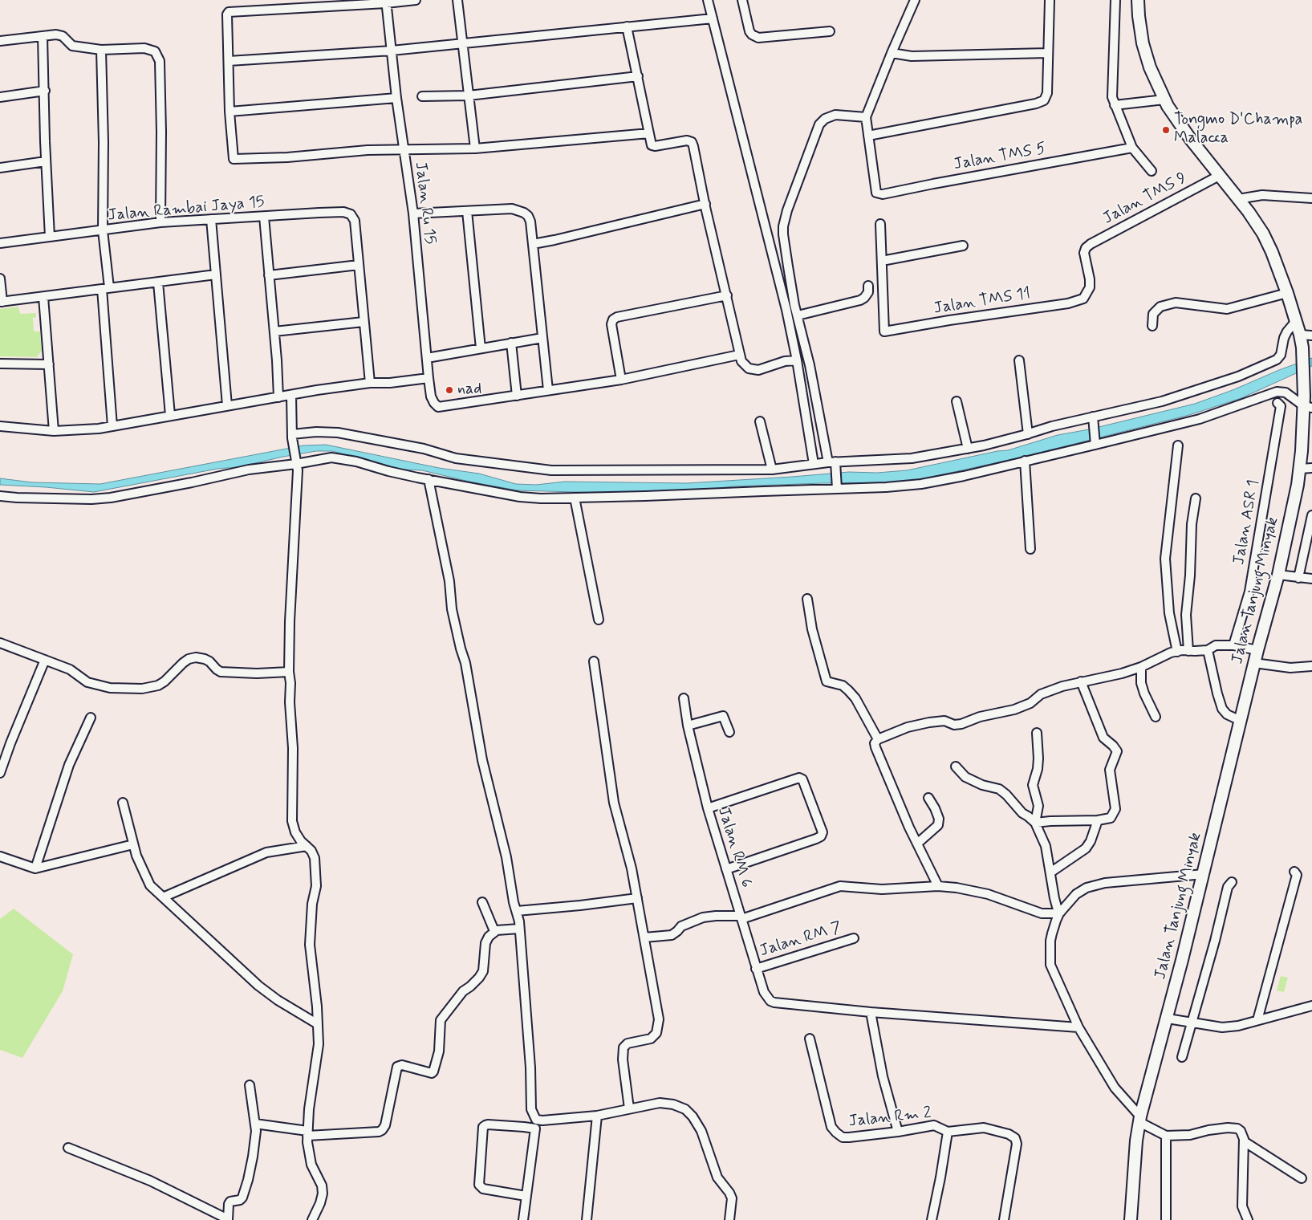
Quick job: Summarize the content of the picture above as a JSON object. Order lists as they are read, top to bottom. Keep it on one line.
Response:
{"streets":{"main road":["Jalan Tanjung Minyak"],"street":["Jalan TMS 5","Jalan TMS 9","Jalan Ru 15","Jalan Rambai Jaya 15","Jalan TMS 11","Jalan ASR 1","Jalan RM 6","Jalan RM 7","Jalan Rm 2"]},"crossings":[["Jalan TMS 9","Jalan TMS 11"],["Jalan TMS 9","Jalan Tanjung Minyak"],["Jalan RM 6","Jalan RM 7"]],"places":["Tongmo D'Champa Malacca","nad"]}
